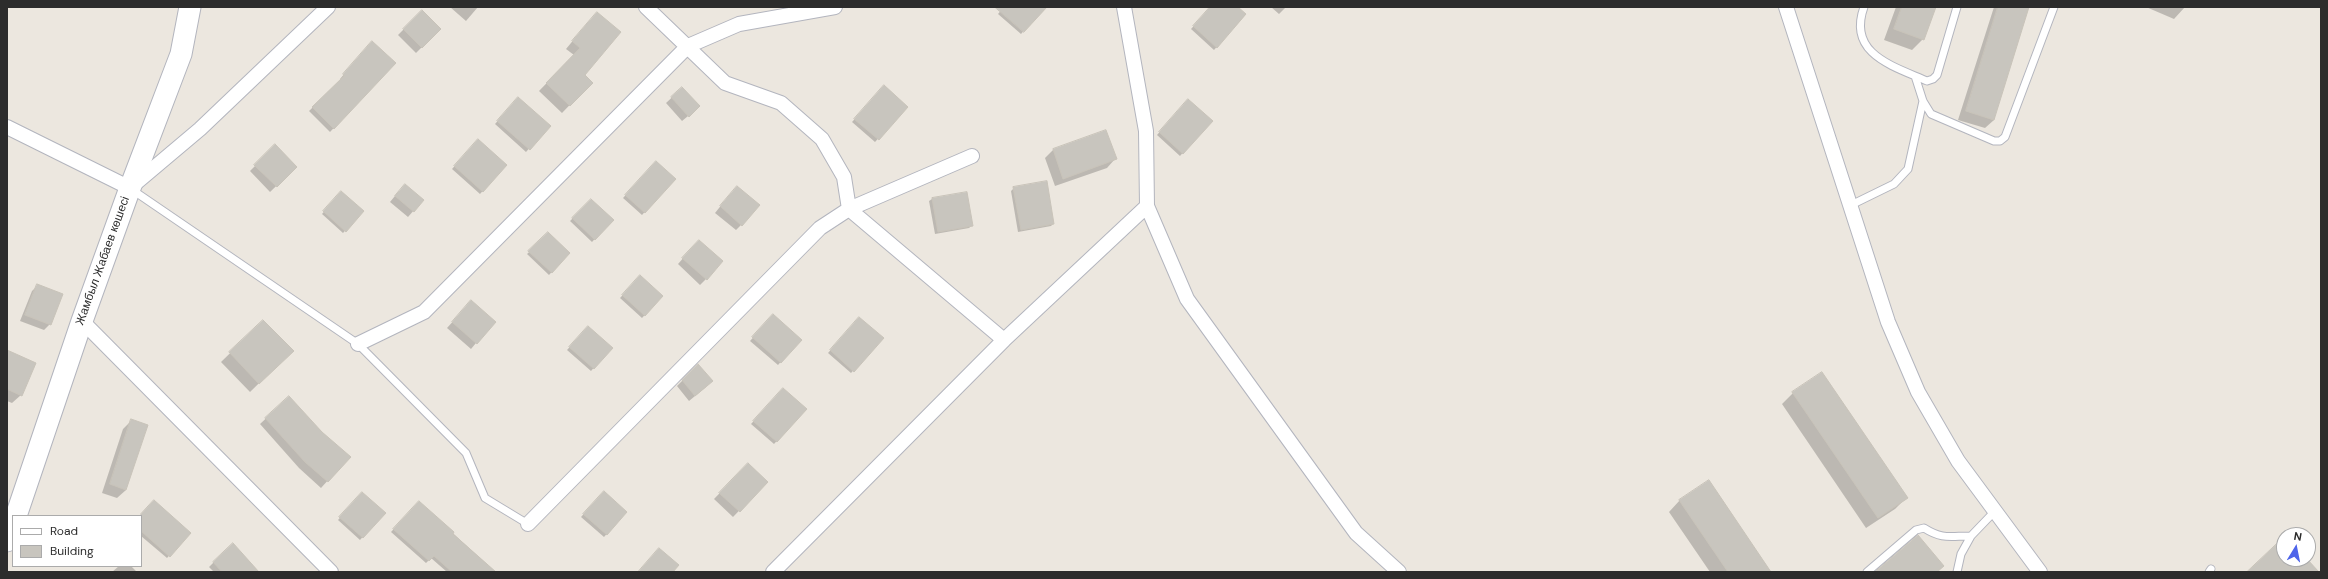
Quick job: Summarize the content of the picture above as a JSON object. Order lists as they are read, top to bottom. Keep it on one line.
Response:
{"streets":{"street":["Жамбыл Жабаев көшесі"]},"legend":["Road","Building"],"north":"top"}
